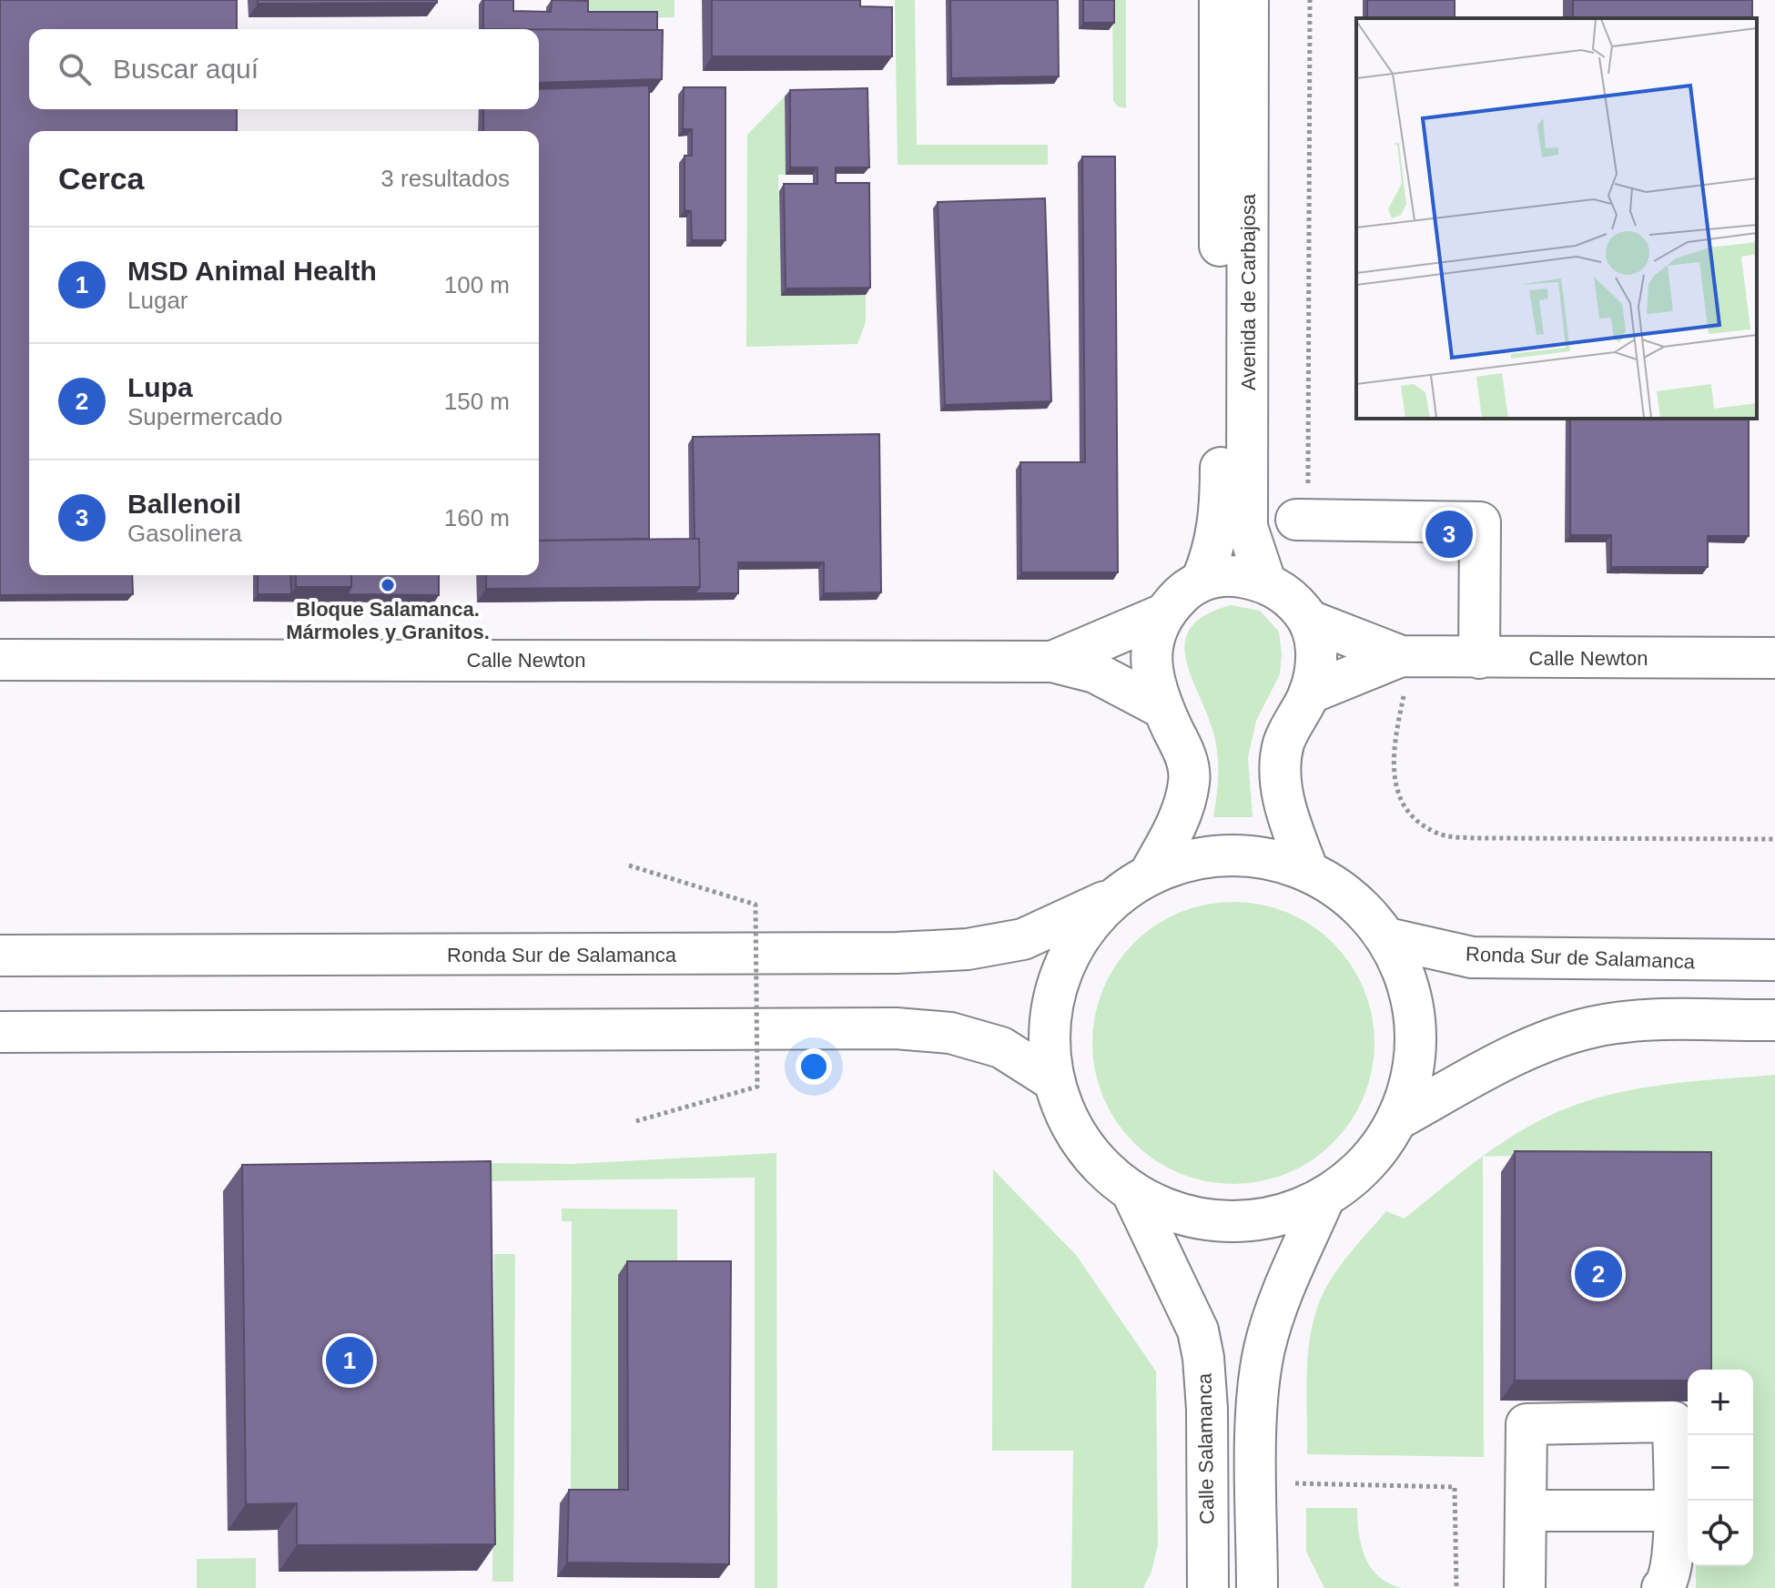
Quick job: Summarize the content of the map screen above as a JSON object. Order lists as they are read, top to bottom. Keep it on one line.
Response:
{"streets":{"main road":["Avenida de Carbajosa","Calle Newton","Ronda Sur de Salamanca","Calle Salamanca"]},"crossings":[["Avenida de Carbajosa","Calle Newton"],["Avenida de Carbajosa","Ronda Sur de Salamanca"],["Ronda Sur de Salamanca","Calle Salamanca"]],"places":["Bloque Salamanca. Mármoles y Granitos."],"page":{"search":"Buscar aquí","heading":["Cerca","3 resultados"],"list":[{"mark":"1","name":"MSD Animal Health","note":"Lugar","value":"100 m"},{"mark":"2","name":"Lupa","note":"Supermercado","value":"150 m"},{"mark":"3","name":"Ballenoil","note":"Gasolinera","value":"160 m"}],"pins":["3","2","1"],"map_buttons":["+","−"]}}
